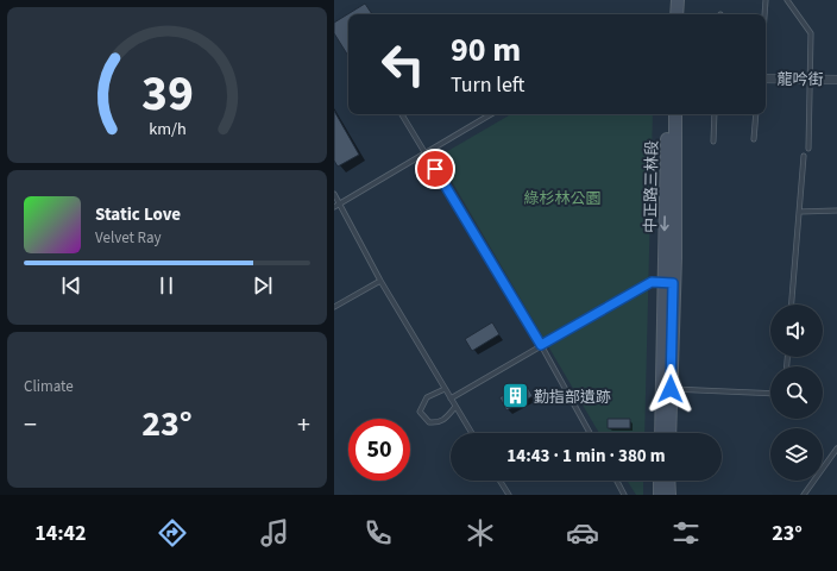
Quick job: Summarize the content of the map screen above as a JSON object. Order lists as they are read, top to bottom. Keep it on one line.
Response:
{"streets":{"main road":["中正路三林段"],"street":["龍吟街"]},"parks":["綠杉林公園"],"places":{"building":["勤指部遺跡"]},"page":{"turn":["90 m","Turn left"],"song":["Static Love","Velvet Ray"],"tile":"Climate","heat":["−","23°","+"],"limit":"50","trip":"14:43 · 1 min · 380 m","tabs":["14:42","23°"],"gauge":["39","km/h"]}}
